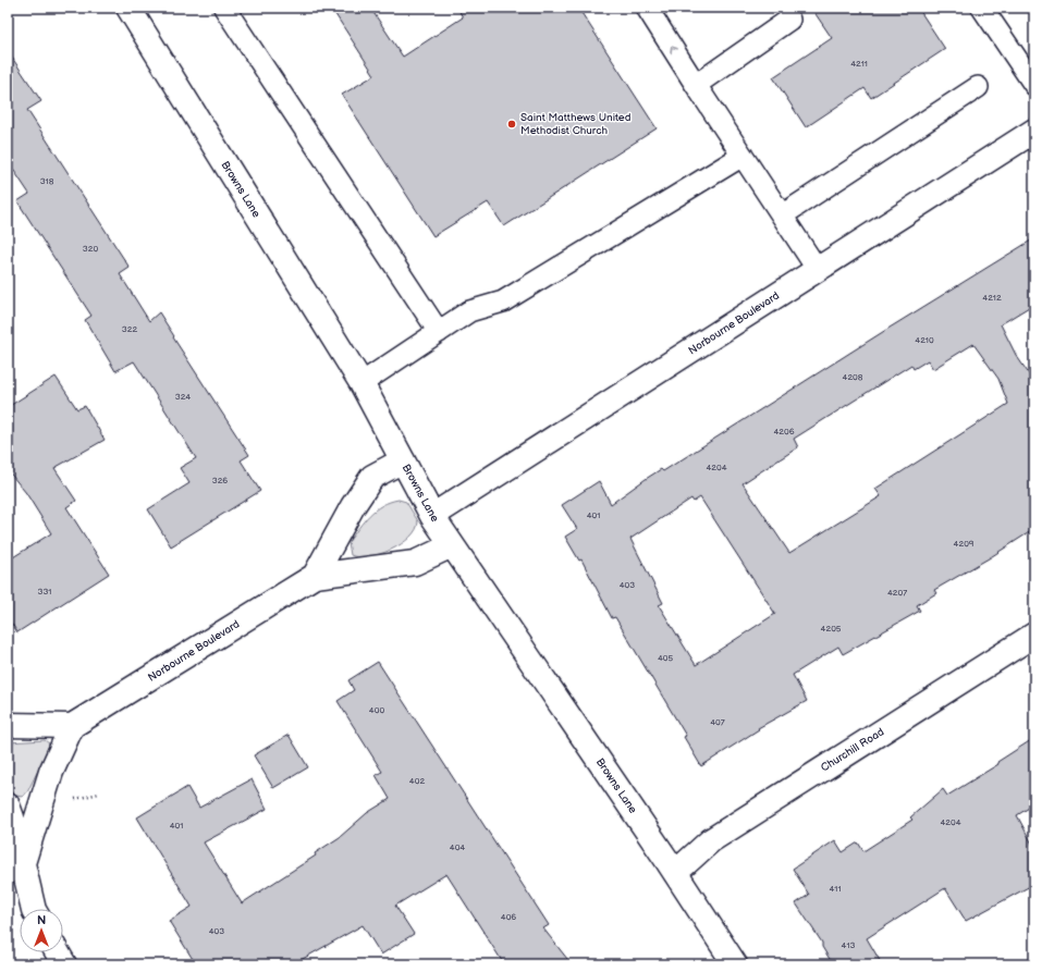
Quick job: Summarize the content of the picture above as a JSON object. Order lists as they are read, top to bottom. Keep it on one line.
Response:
{"streets":{"street":["Browns Lane","Norbourne Boulevard","Churchill Road"]},"crossings":[["Browns Lane","Norbourne Boulevard"],["Browns Lane","Churchill Road"]],"places":["Saint Matthews United Methodist Church"],"house_numbers":["4211","318","320","4212","322","4210","4208","324","4206","4204","326","401","4209","403","331","4207","4205","405","400","407","402","4204","401","404","411","406","403","413"],"north":"top"}
